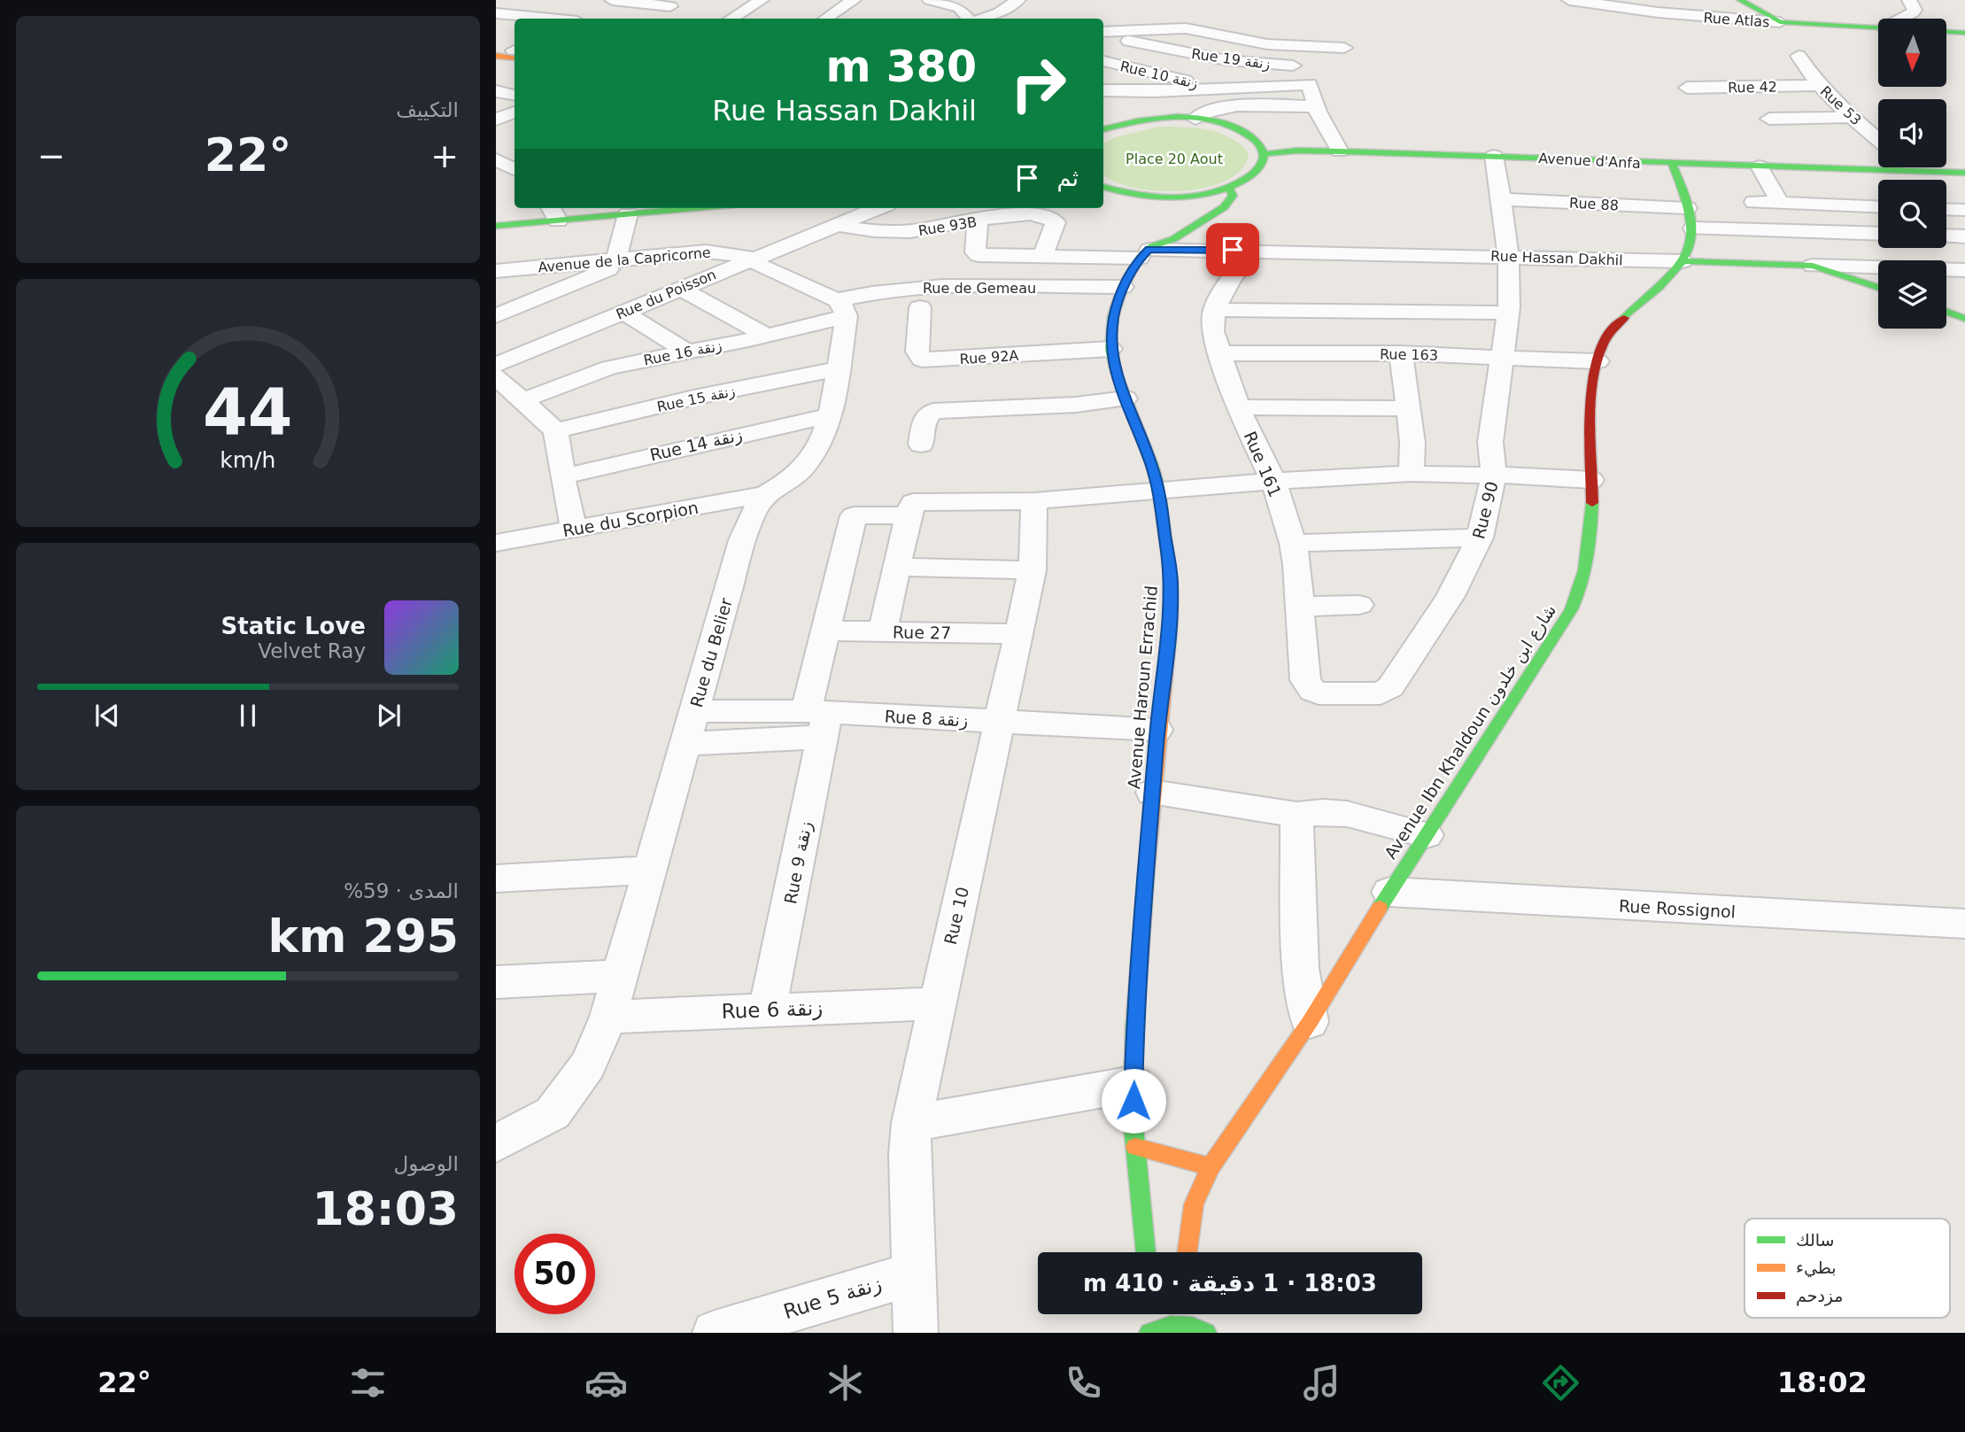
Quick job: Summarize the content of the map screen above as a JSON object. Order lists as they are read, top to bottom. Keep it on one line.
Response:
{"streets":{"street":["Rue Atlas","Rue 19 زنقة","Rue 10 زنقة","Rue 42","Rue 53","Avenue d'Anfa","Rue 88","Rue 93B","Rue Hassan Dakhil","Avenue de la Capricorne","Rue de Gemeau","Rue du Poisson","Rue 16 زنقة","Rue 163","Rue 92A","Rue 15 زنقة","Rue 14 زنقة","Rue 161","Rue 90","Rue du Scorpion","Rue 27","Rue du Belier","Avenue Haroun Errachid","Rue 8 زنقة","Avenue Ibn Khaldoun شارع ابن خلدون","Rue 9 زنقة","Rue Rossignol","Rue 10","Rue 6 زنقة","Rue 5 زنقة"]},"crossings":[["Rue 19 زنقة","Rue 10 زنقة"],["Rue 42","Rue 53"],["Avenue d'Anfa","Rue 90"],["Rue 88","Rue 90"],["Rue 93B","Rue Hassan Dakhil"],["Rue 93B","Rue du Poisson"],["Rue Hassan Dakhil","Rue 90"],["Rue Hassan Dakhil","Avenue Haroun Errachid"],["Rue Hassan Dakhil","Avenue Ibn Khaldoun شارع ابن خلدون"],["Avenue de la Capricorne","Rue du Poisson"],["Rue de Gemeau","Rue 16 زنقة"],["Rue de Gemeau","Rue du Belier"],["Rue de Gemeau","Avenue Haroun Errachid"],["Rue 16 زنقة","Rue du Belier"],["Rue 163","Rue 161"],["Rue 163","Rue 90"],["Rue 163","Avenue Ibn Khaldoun شارع ابن خلدون"],["Rue 92A","Avenue Haroun Errachid"],["Rue 15 زنقة","Rue du Belier"],["Rue 14 زنقة","Rue du Belier"],["Rue 161","Rue 90"],["Rue du Scorpion","Rue du Belier"],["Rue 27","Rue 9 زنقة"],["Rue 27","Rue 10"],["Rue du Belier","Rue 8 زنقة"],["Rue du Belier","Rue 6 زنقة"],["Avenue Haroun Errachid","Rue 8 زنقة"],["Rue 8 زنقة","Rue 9 زنقة"],["Rue 8 زنقة","Rue 10"],["Avenue Ibn Khaldoun شارع ابن خلدون","Rue Rossignol"],["Rue 9 زنقة","Rue 6 زنقة"],["Rue 10","Rue 6 زنقة"],["Rue 10","Rue 5 زنقة"]],"parks":["Place 20 Aout"],"legend":["سالك","بطيء","مزدحم"],"north":"bottom","page":{"tile":["التكييف",["المدى · 59%","295 km"],["الوصول","18:03"]],"turn":["380 m","Rue Hassan Dakhil"],"heat":["−","22°","+"],"then":"ثم","song":["Static Love","Velvet Ray"],"limit":"50","trip":"18:03 · 1 دقيقة · 410 m","tabs":["18:02","22°"],"gauge":["44","km/h"]}}
